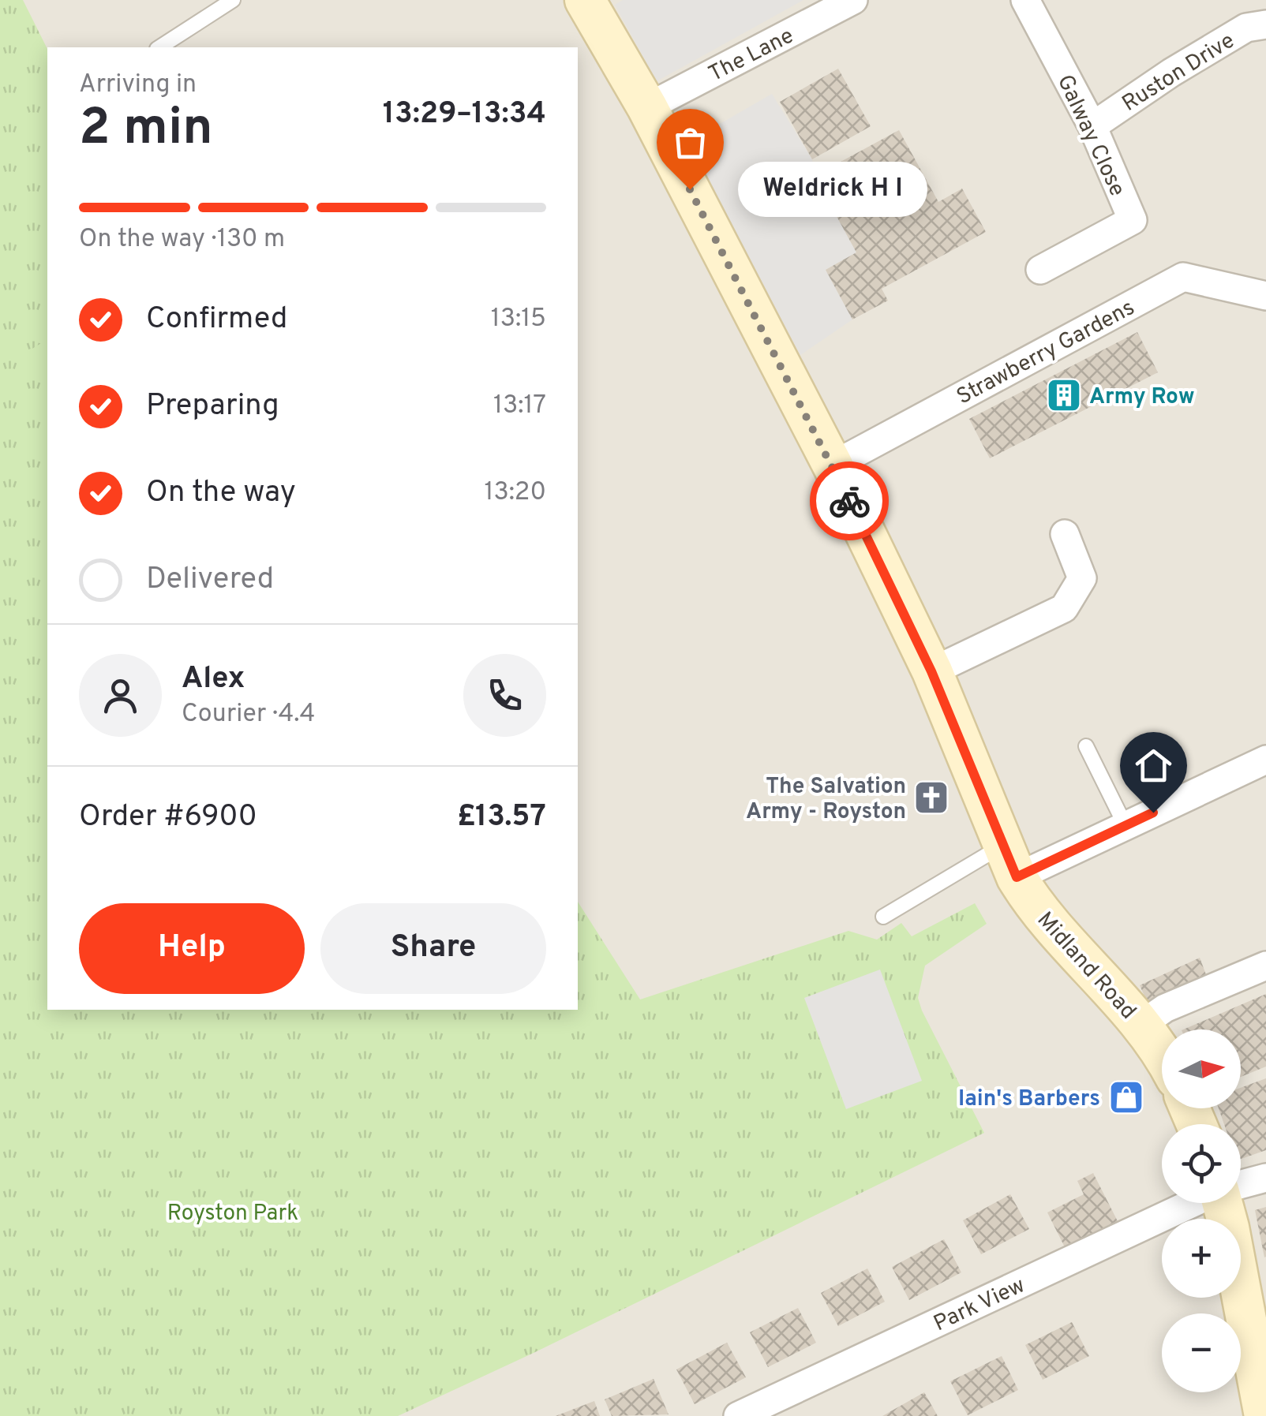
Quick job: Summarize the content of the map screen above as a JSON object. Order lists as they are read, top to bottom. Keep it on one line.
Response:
{"streets":{"main road":["Midland Road"],"street":["The Lane","Ruston Drive","Galway Close","Strawberry Gardens","Park View"]},"crossings":[["The Lane","Midland Road"],["Ruston Drive","Galway Close"],["Strawberry Gardens","Midland Road"]],"parks":["Royston Park"],"places":{"other":["Weldrick H I"],"building":["Army Row"],"church":["The Salvation Army - Royston"],"shop":["Iain's Barbers"]},"north":"right","page":{"heading":["2 min","Arriving in","13:29–13:34"],"panel":["Alex","Courier · 4.4","Order #6900","£13.57"],"bubble":"Weldrick H I","bar":"On the way · 130 m","list":[["Confirmed","13:15"],["Preparing","13:17"],["On the way","13:20"],"Delivered"],"buttons":["Help","Share"],"map_buttons":["+","−"]}}
